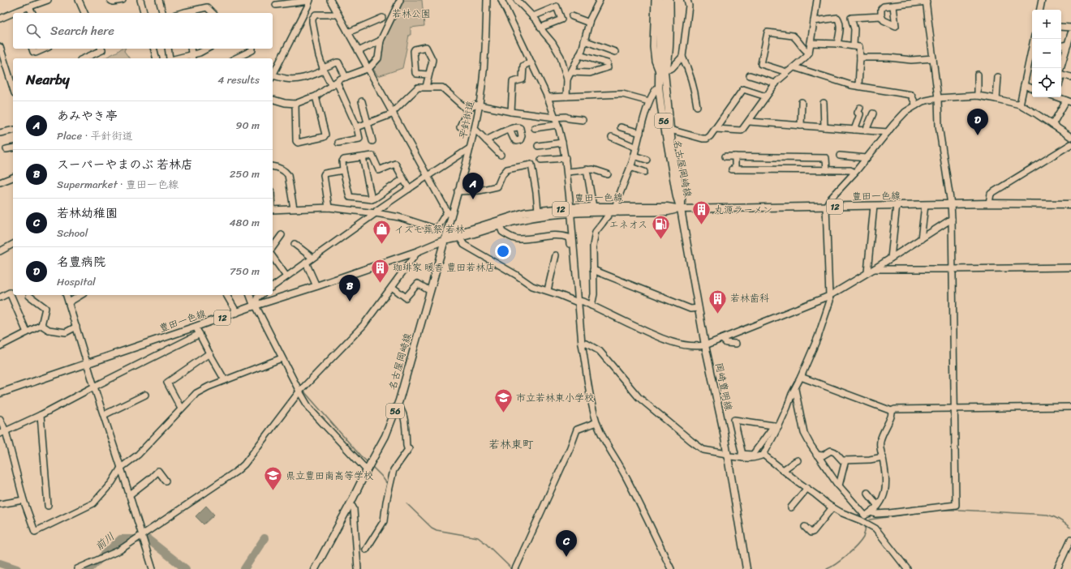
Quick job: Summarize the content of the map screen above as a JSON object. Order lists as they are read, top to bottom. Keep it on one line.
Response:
{"streets":{"main road":["56","名古屋岡崎線","豊田一色線","12","岡崎豊明線"],"street":["平針街道"]},"crossings":[["平針街道","名古屋岡崎線"],["平針街道","豊田一色線"],["名古屋岡崎線","豊田一色線"],["名古屋岡崎線","岡崎豊明線"],["豊田一色線","岡崎豊明線"]],"districts":["若林東町"],"water":["前川"],"parks":["若林公園"],"places":{"building":["丸源ラーメン","珈琲家 暖香 豊田若林店","若林歯科"],"fuel station":["エネオス"],"shop":["イズモ葬祭 若林"],"school or university":["市立若林東小学校","県立豊田南高等学校"]},"page":{"map_buttons":["+","−"],"search":"Search here","heading":["Nearby","4 results"],"list":[{"mark":"A","name":"あみやき亭","note":"Place · 平針街道","value":"90 m"},{"mark":"B","name":"スーパーやまのぶ 若林店","note":"Supermarket · 豊田一色線","value":"250 m"},{"mark":"C","name":"若林幼稚園","note":"School","value":"480 m"},{"mark":"D","name":"名豊病院","note":"Hospital","value":"750 m"}],"pins":["D","A","B","C"]}}
